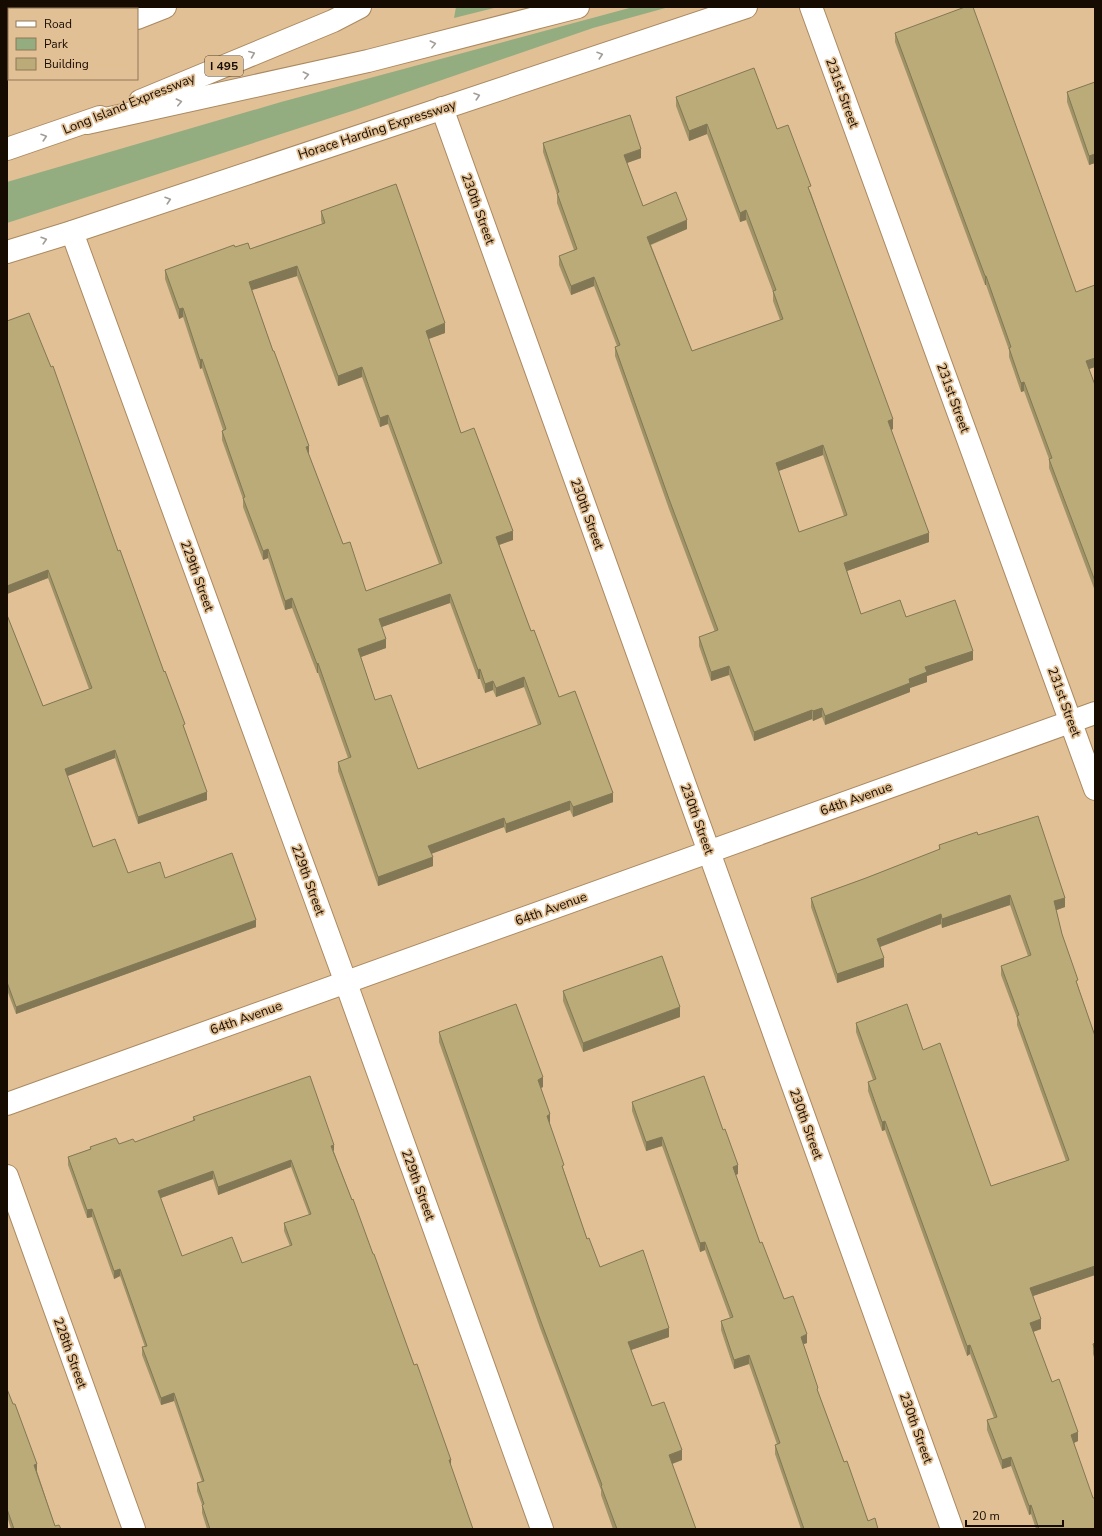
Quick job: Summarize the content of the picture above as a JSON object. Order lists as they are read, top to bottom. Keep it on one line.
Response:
{"streets":{"main road":["I 495","231st Street","Long Island Expressway","Horace Harding Expressway","230th Street","229th Street","64th Avenue","228th Street"]},"crossings":[["231st Street","64th Avenue"],["Horace Harding Expressway","230th Street"],["Horace Harding Expressway","229th Street"],["230th Street","64th Avenue"],["229th Street","64th Avenue"]],"legend":["Road","Park","Building"],"scale_bar":"20 m"}
